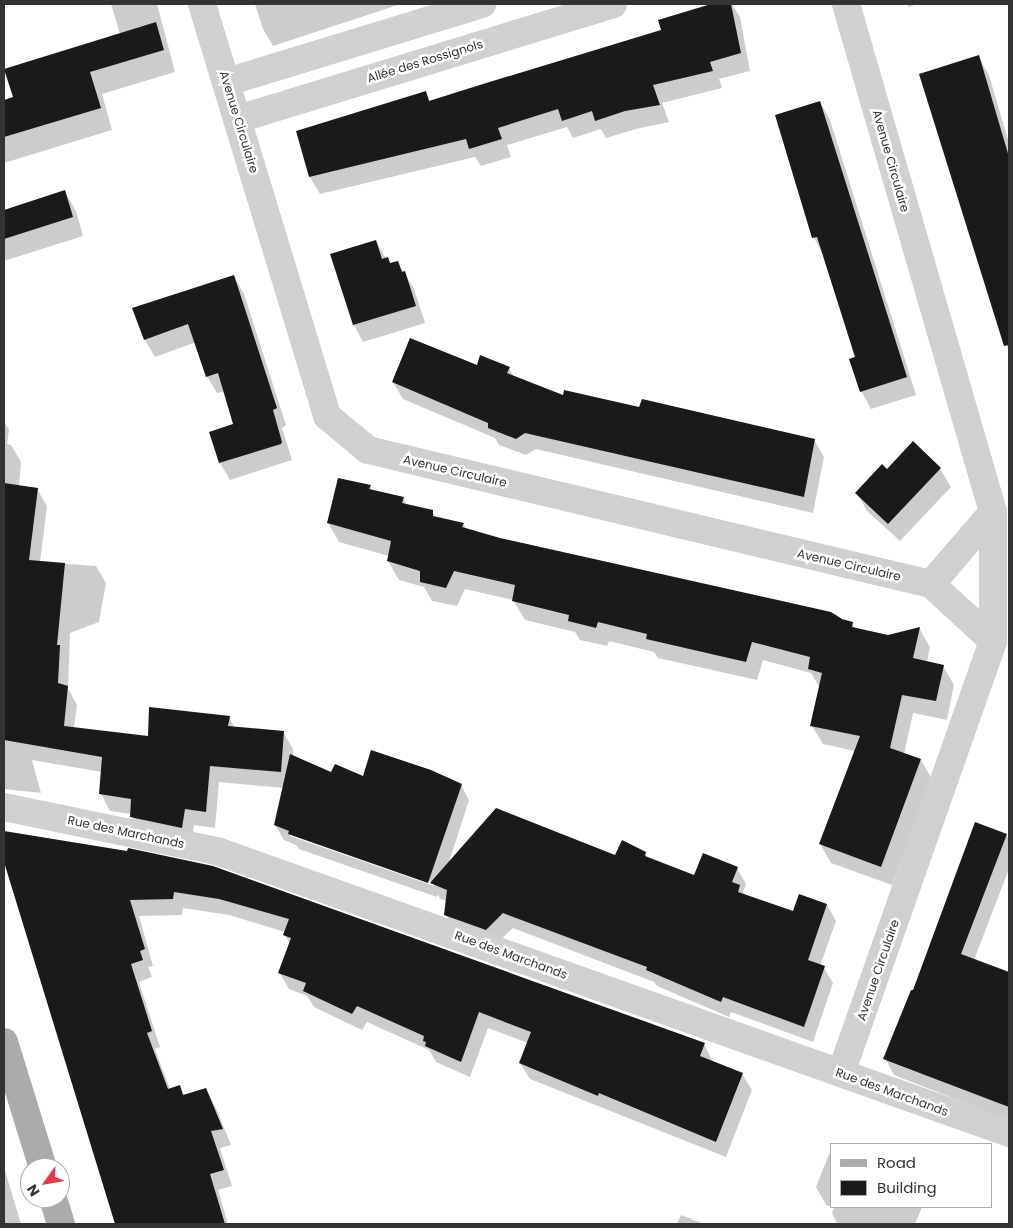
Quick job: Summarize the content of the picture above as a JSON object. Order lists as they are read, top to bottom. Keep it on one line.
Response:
{"streets":{"street":["Allée des Rossignols","Avenue Circulaire","Rue des Marchands"]},"crossings":[["Allée des Rossignols","Avenue Circulaire"],["Avenue Circulaire","Rue des Marchands"]],"legend":["Road","Building"],"north":"bottom left"}
